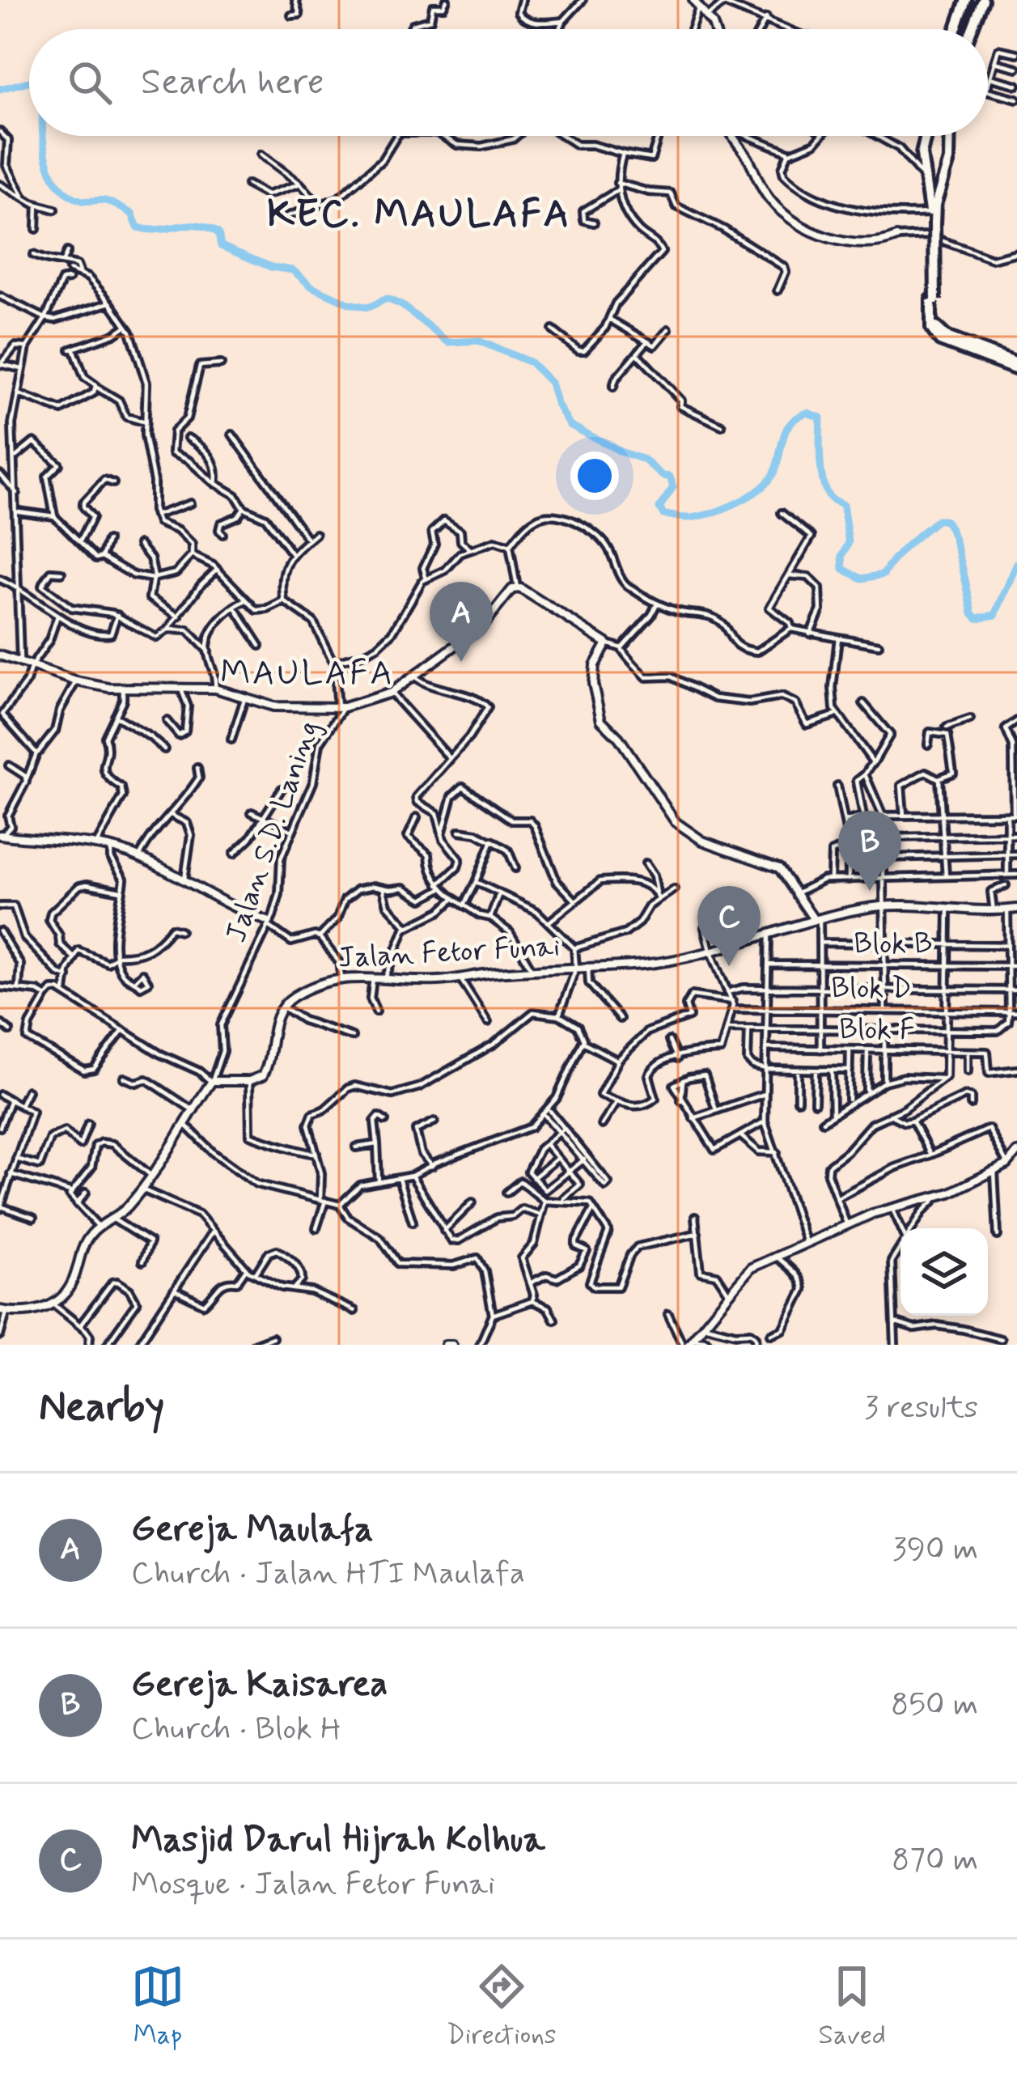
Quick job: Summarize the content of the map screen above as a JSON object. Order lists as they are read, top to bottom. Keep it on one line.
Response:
{"streets":{"street":["Jalan S.D. Laning","Blok B","Jalan Fetor Funai","Blok D","Blok F"]},"districts":["KEC. MAULAFA","MAULAFA"],"page":{"search":"Search here","pins":["A","B","C"],"heading":["Nearby","3 results"],"list":[{"mark":"A","name":"Gereja Maulafa","note":"Church · Jalan HTI Maulafa","value":"390 m"},{"mark":"B","name":"Gereja Kaisarea","note":"Church · Blok H","value":"850 m"},{"mark":"C","name":"Masjid Darul Hijrah Kolhua","note":"Mosque · Jalan Fetor Funai","value":"870 m"}],"nav":["Map","Directions","Saved"]}}
